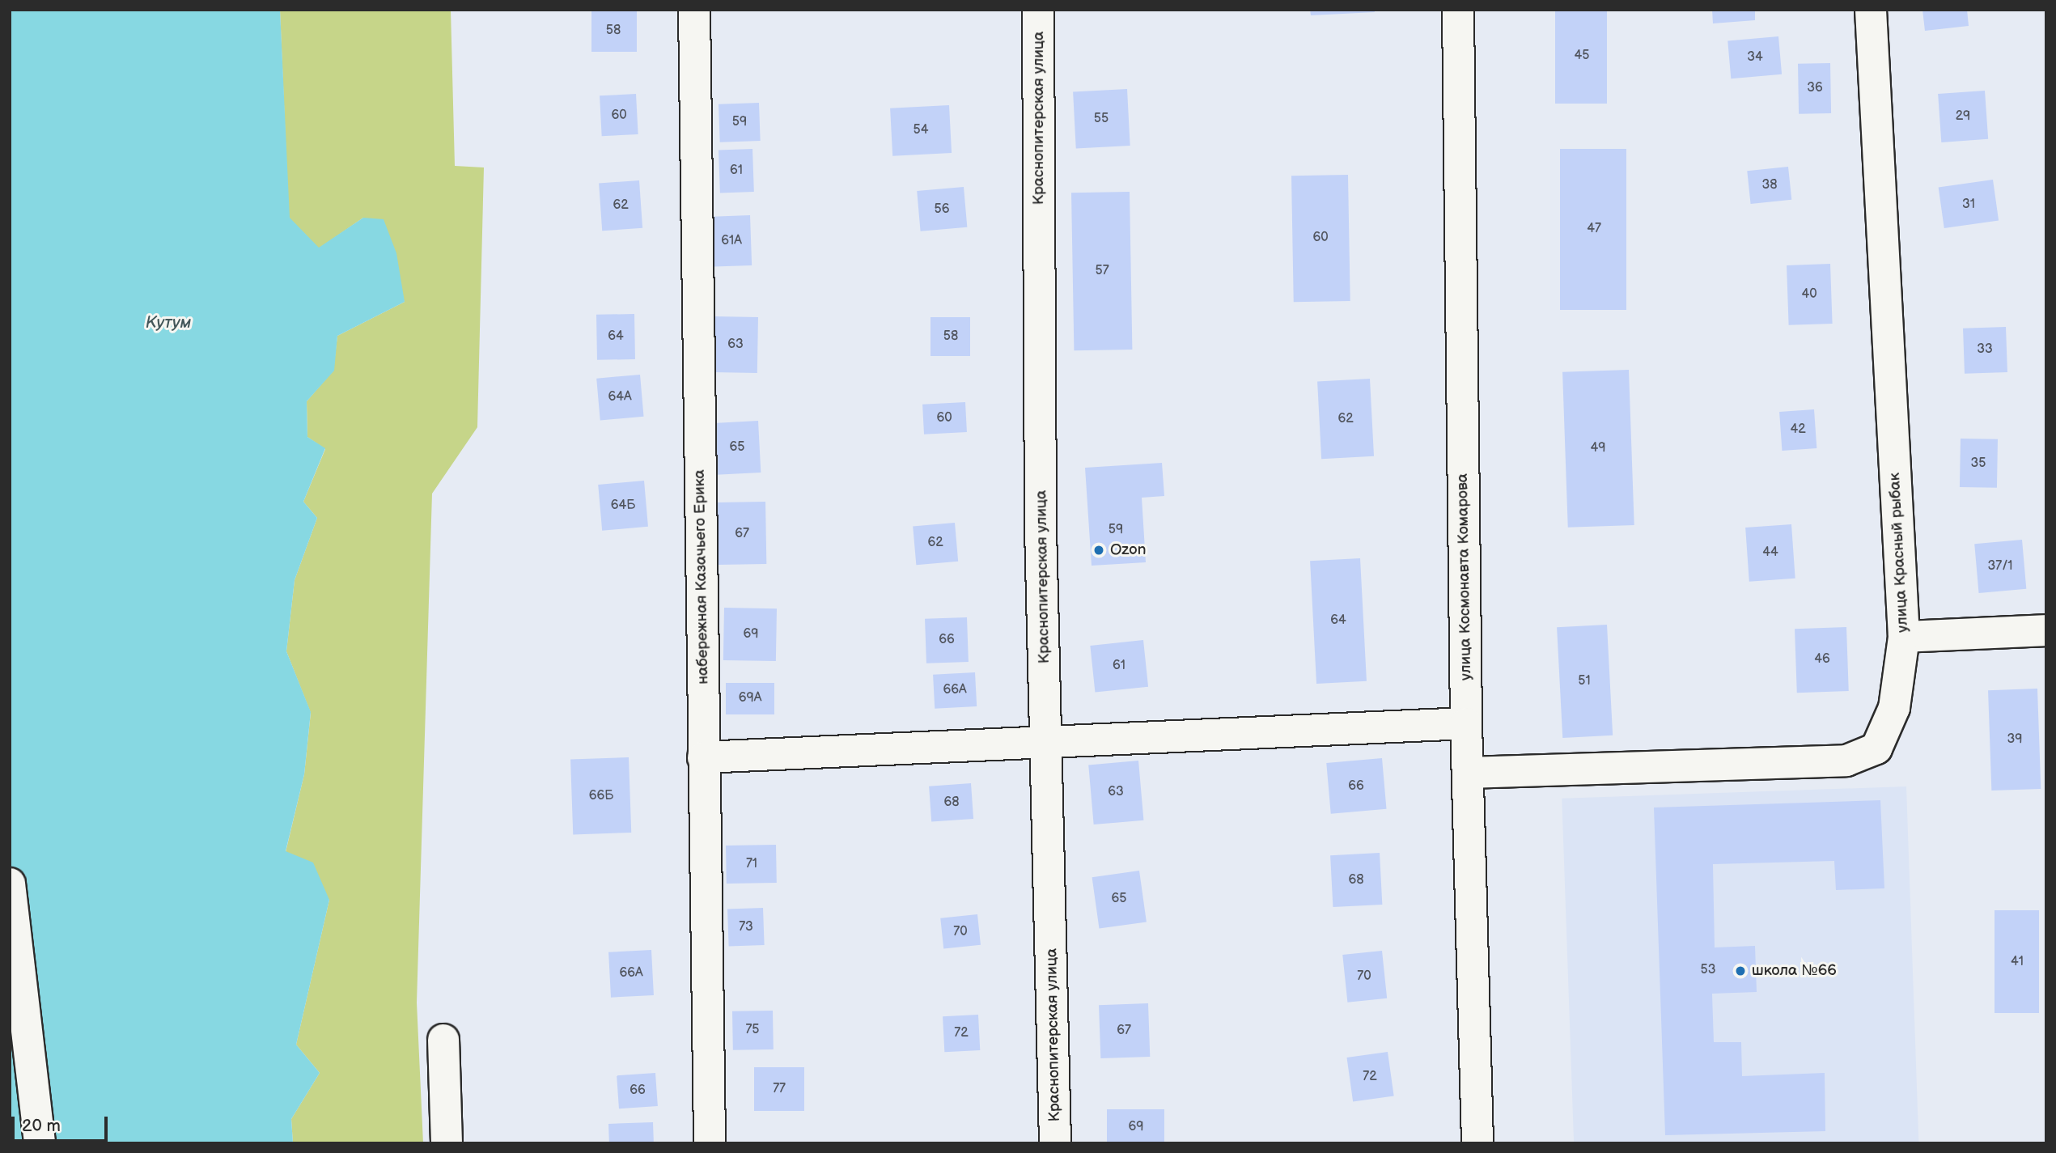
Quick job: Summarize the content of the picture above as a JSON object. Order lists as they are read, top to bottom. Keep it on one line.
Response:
{"streets":{"street":["Краснопитерская улица","улица Красный рыбак","набережная Казачьего Ерика","улица Космонавта Комарова"]},"crossings":[["улица Красный рыбак","улица Космонавта Комарова"]],"water":["Кутум"],"places":["Ozon","школа №66"],"house_numbers":["58","45","34","36","60","29","55","59","54","61","38","31","62","56","47","60","61А","57","40","64","58","63","33","64А","60","62","42","65","49","35","64Б","59","67","62","44","37/1","64","69","66","46","61","51","66А","69А","39","66","63","66Б","68","71","68","65","73","70","41","53","66А","70","75","67","72","72","77","66","69"],"scale_bar":"20 m"}
